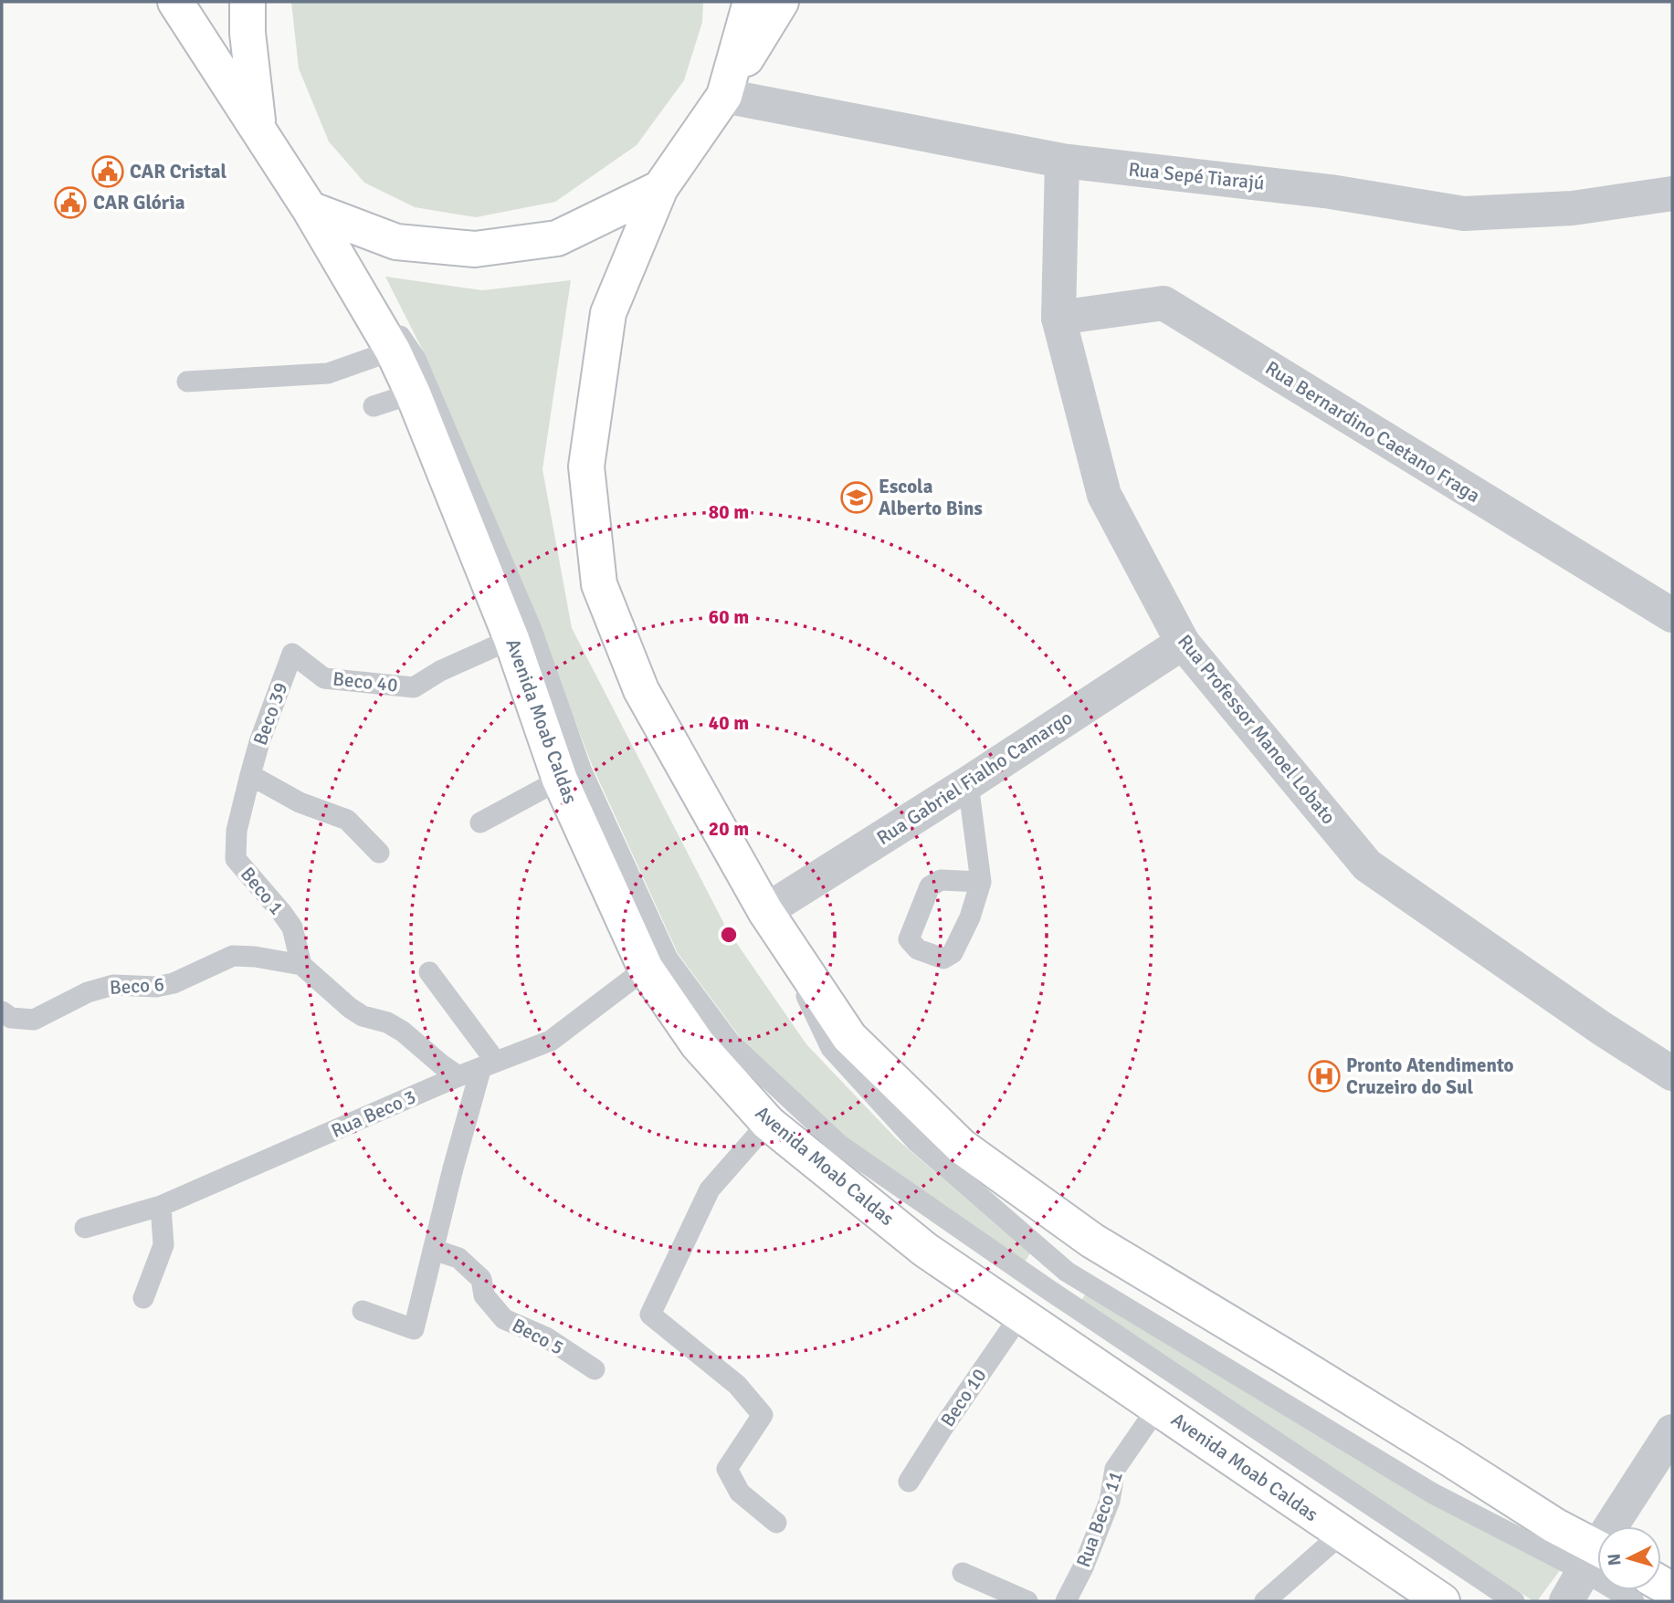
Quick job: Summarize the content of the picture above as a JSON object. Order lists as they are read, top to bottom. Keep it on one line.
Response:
{"streets":{"main road":["Avenida Moab Caldas"],"street":["Rua Sepé Tiarajú","Rua Bernardino Caetano Fraga","Rua Professor Manoel Lobato","Rua Gabriel Fialho Camargo"],"lane":["Beco 40","Beco 39","Beco 1","Beco 6","Rua Beco 3","Beco 5","Beco 10","Rua Beco 11"]},"crossings":[["Rua Sepé Tiarajú","Rua Professor Manoel Lobato"],["Rua Bernardino Caetano Fraga","Rua Professor Manoel Lobato"],["Beco 40","Beco 39"],["Beco 40","Avenida Moab Caldas"],["Beco 39","Beco 1"],["Avenida Moab Caldas","Rua Beco 3"],["Avenida Moab Caldas","Beco 10"],["Avenida Moab Caldas","Rua Beco 11"],["Rua Professor Manoel Lobato","Rua Gabriel Fialho Camargo"],["Beco 1","Beco 6"]],"places":{"public building":["CAR Cristal","CAR Glória"],"school or university":["Escola Alberto Bins"],"hospital":["Pronto Atendimento Cruzeiro do Sul"]},"north":"left","rings":["80 m","60 m","40 m","20 m"]}
